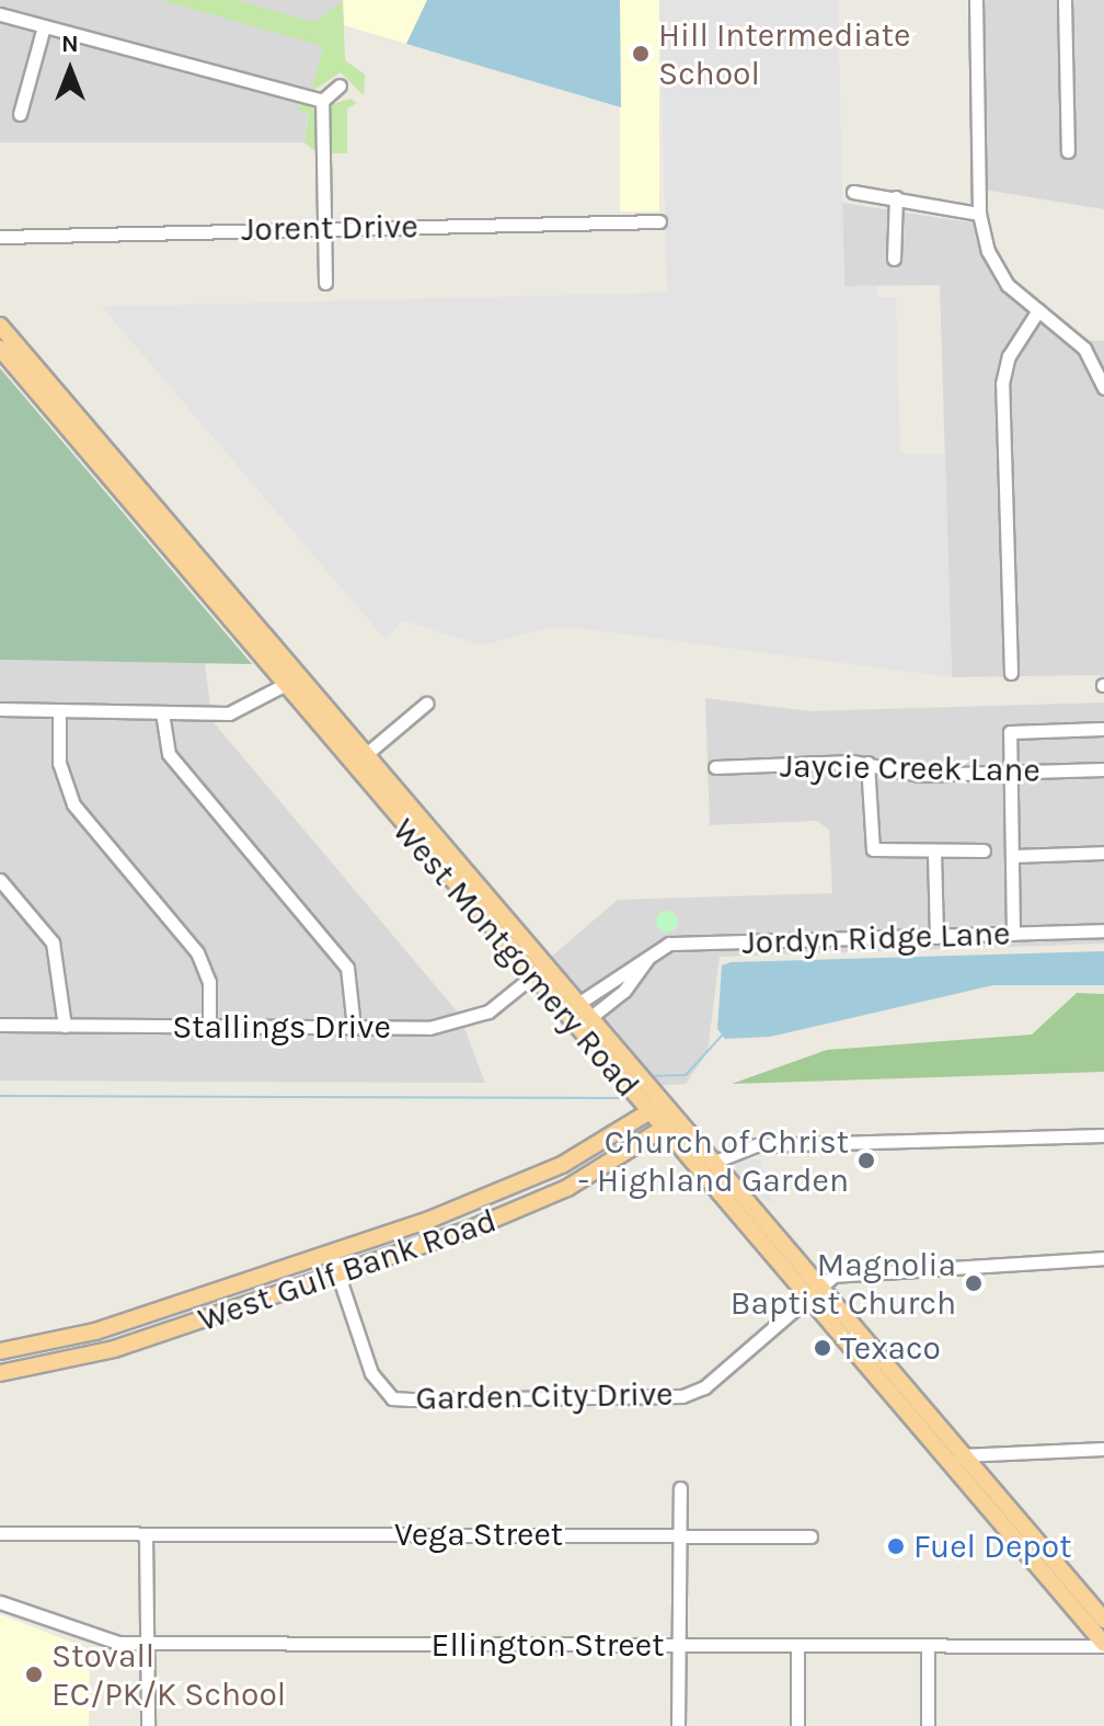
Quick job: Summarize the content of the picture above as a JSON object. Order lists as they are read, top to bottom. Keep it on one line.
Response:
{"streets":{"main road":["West Montgomery Road","West Gulf Bank Road"],"street":["Jorent Drive","Jaycie Creek Lane","Jordyn Ridge Lane","Stallings Drive","Garden City Drive","Vega Street","Ellington Street"]},"crossings":[["Jordyn Ridge Lane","West Montgomery Road"],["West Montgomery Road","Stallings Drive"],["West Montgomery Road","West Gulf Bank Road"],["West Montgomery Road","Garden City Drive"],["West Montgomery Road","Ellington Street"],["West Gulf Bank Road","Garden City Drive"]],"places":["Hill Intermediate School","Church of Christ - Highland Garden","Magnolia Baptist Church","Texaco","Fuel Depot","Stovall EC/PK/K School"],"north":"top"}
